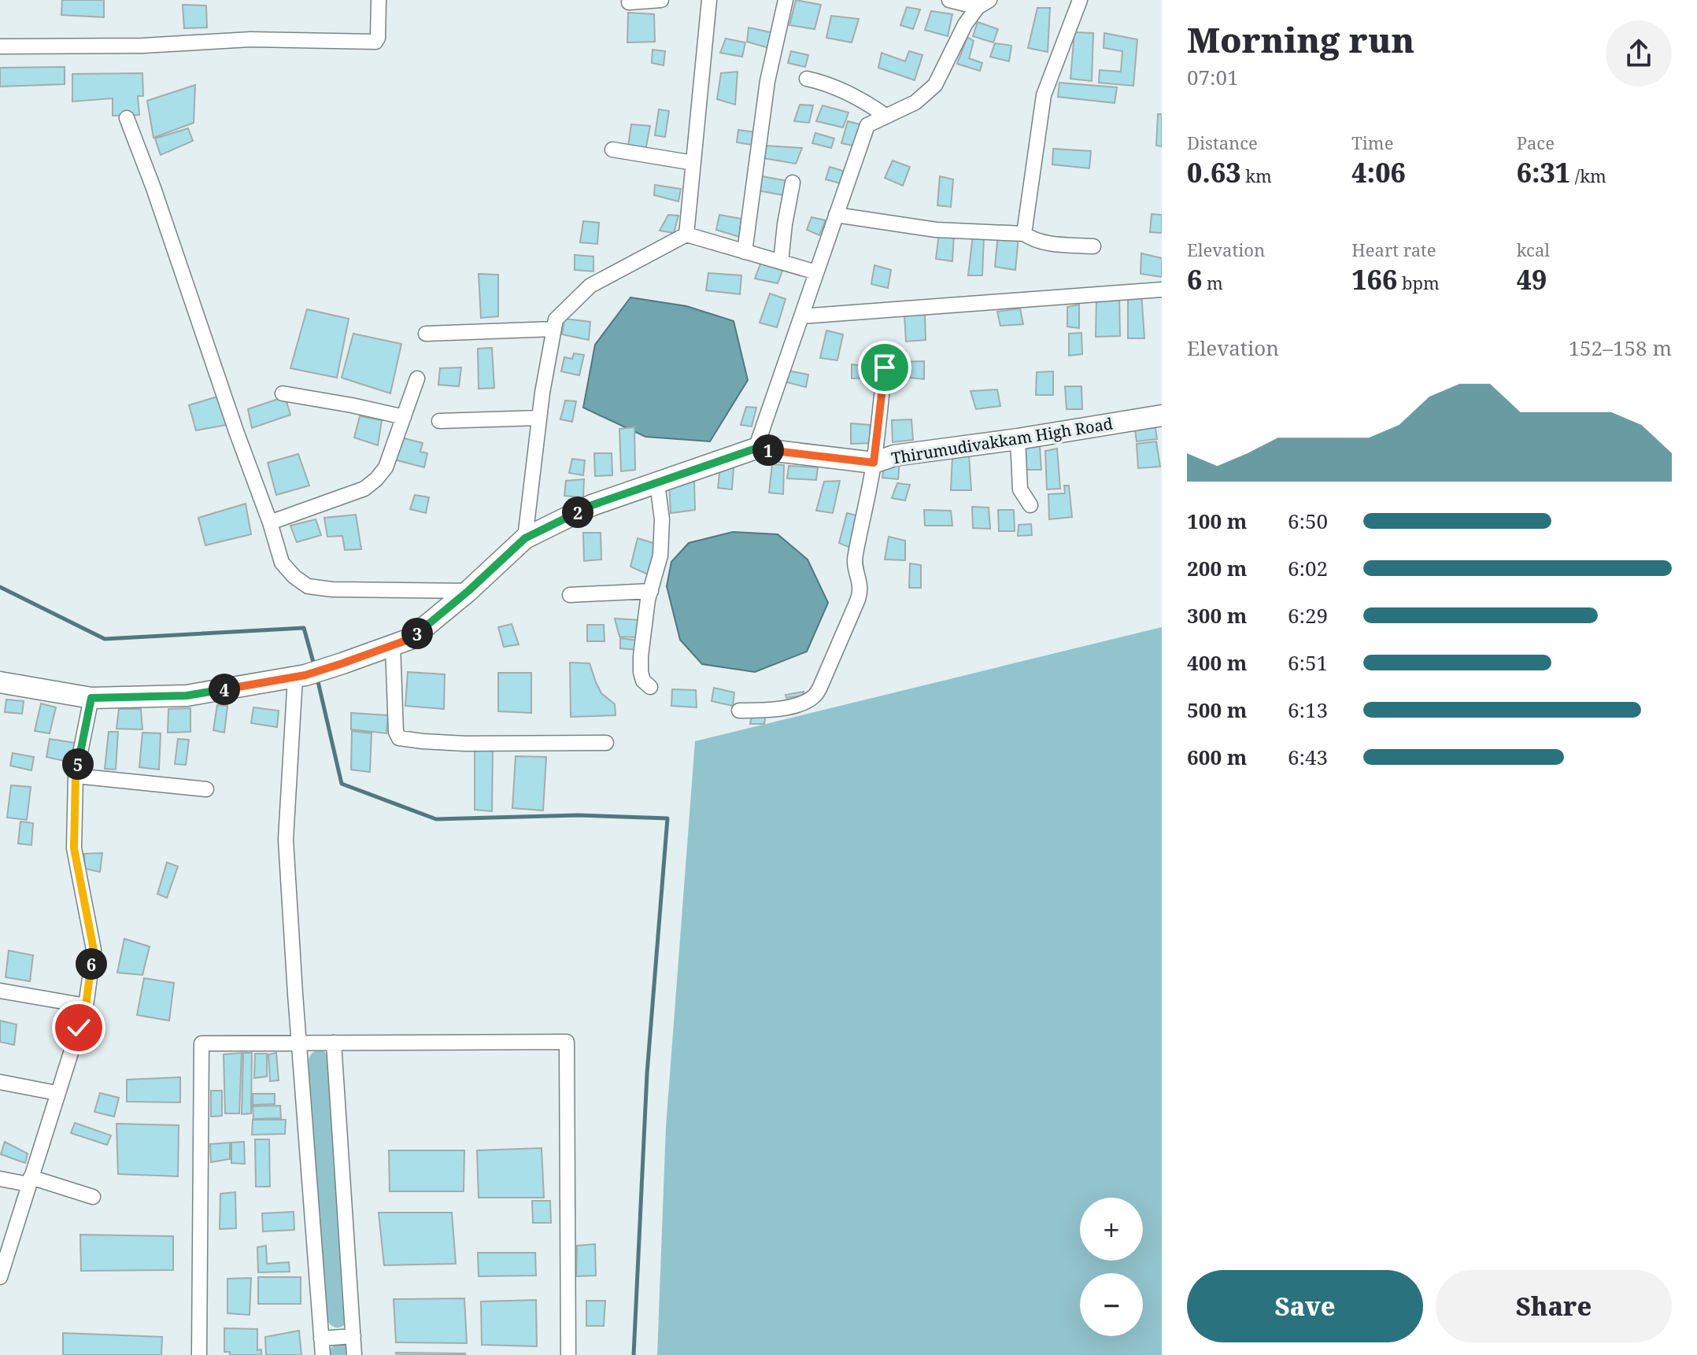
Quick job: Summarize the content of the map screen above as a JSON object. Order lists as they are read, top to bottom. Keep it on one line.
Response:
{"streets":{"street":["Thirumudivakkam High Road"]},"page":{"heading":["Morning run","07:01"],"stats":[["Distance","0.63 km"],["Time","4:06"],["Pace","6:31 /km"],["Elevation","6 m"],["Heart rate","166 bpm"],["kcal","49"]],"chart":["Elevation","152–158 m"],"pins":["1","2","3","4","5","6"],"list":[{"name":"100 m","note":"6:50"},{"name":"200 m","note":"6:02"},{"name":"300 m","note":"6:29"},{"name":"400 m","note":"6:51"},{"name":"500 m","note":"6:13"},{"name":"600 m","note":"6:43"}],"map_buttons":["+","−"],"buttons":["Save","Share"]}}
